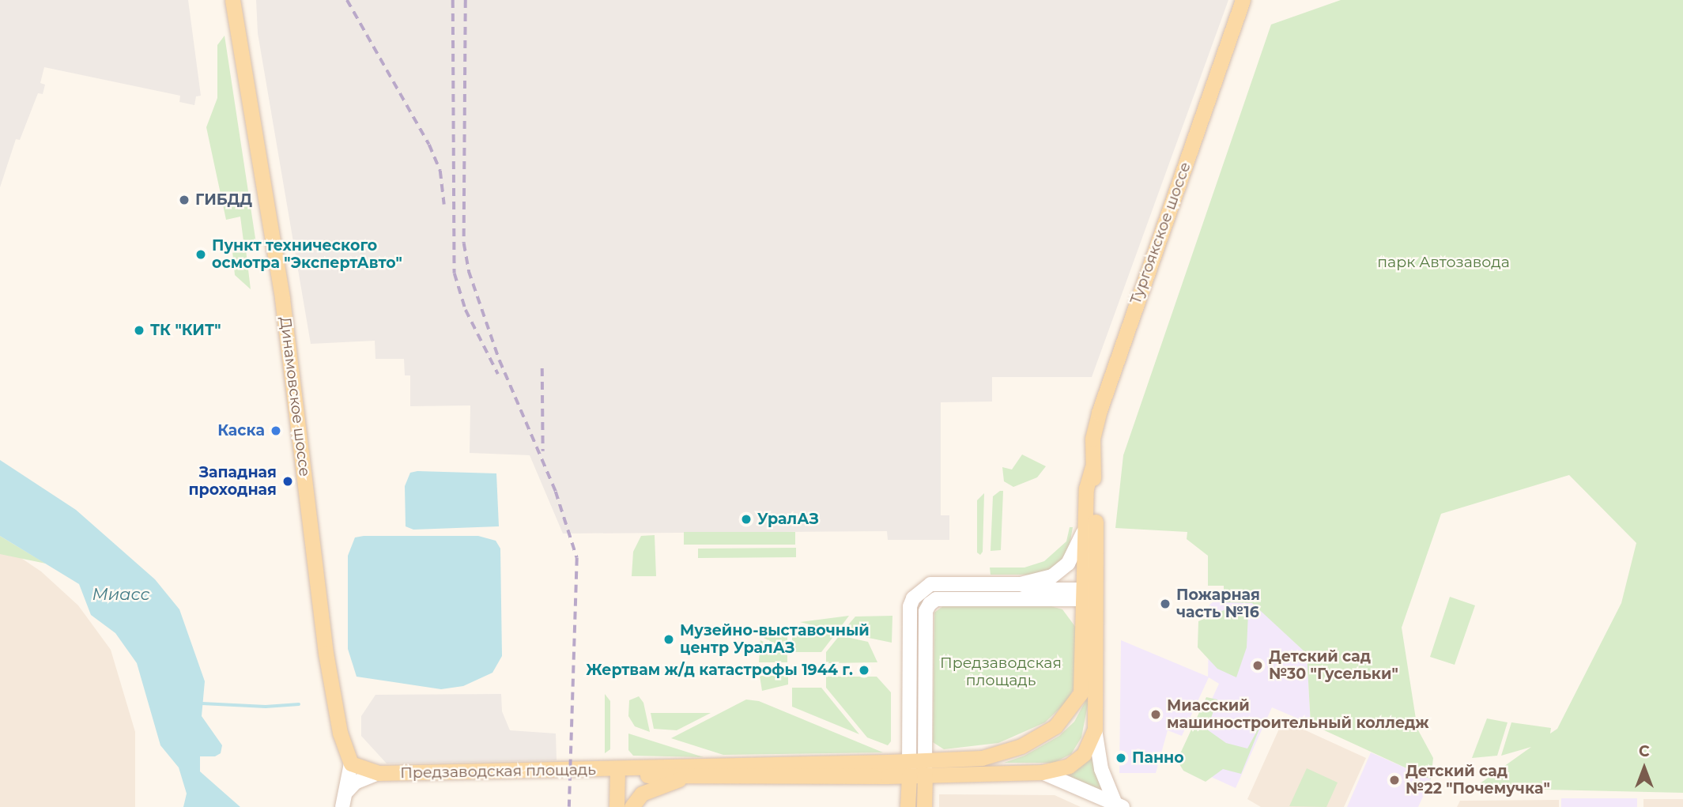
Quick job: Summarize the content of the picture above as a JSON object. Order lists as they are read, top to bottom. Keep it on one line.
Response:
{"streets":{"main road":["Тургоякское шоссе","Динамовское шоссе","Предзаводская площадь"]},"crossings":[["Тургоякское шоссе","Предзаводская площадь"]],"water":["Миасс"],"parks":["парк Автозавода","Предзаводская площадь"],"places":["ГИБДД","Пункт технического осмотра \"ЭкспертАвто\"","ТК \"КИТ\"","Каска","Западная проходная","УралАЗ","Пожарная часть №16","Музейно-выставочный центр УралАЗ","Детский сад №30 \"Гусельки\"","Жертвам ж/д катастрофы 1944 г.","Миасский машиностроительный колледж","Панно","Детский сад №22 \"Почемучка\""],"north":"top"}
